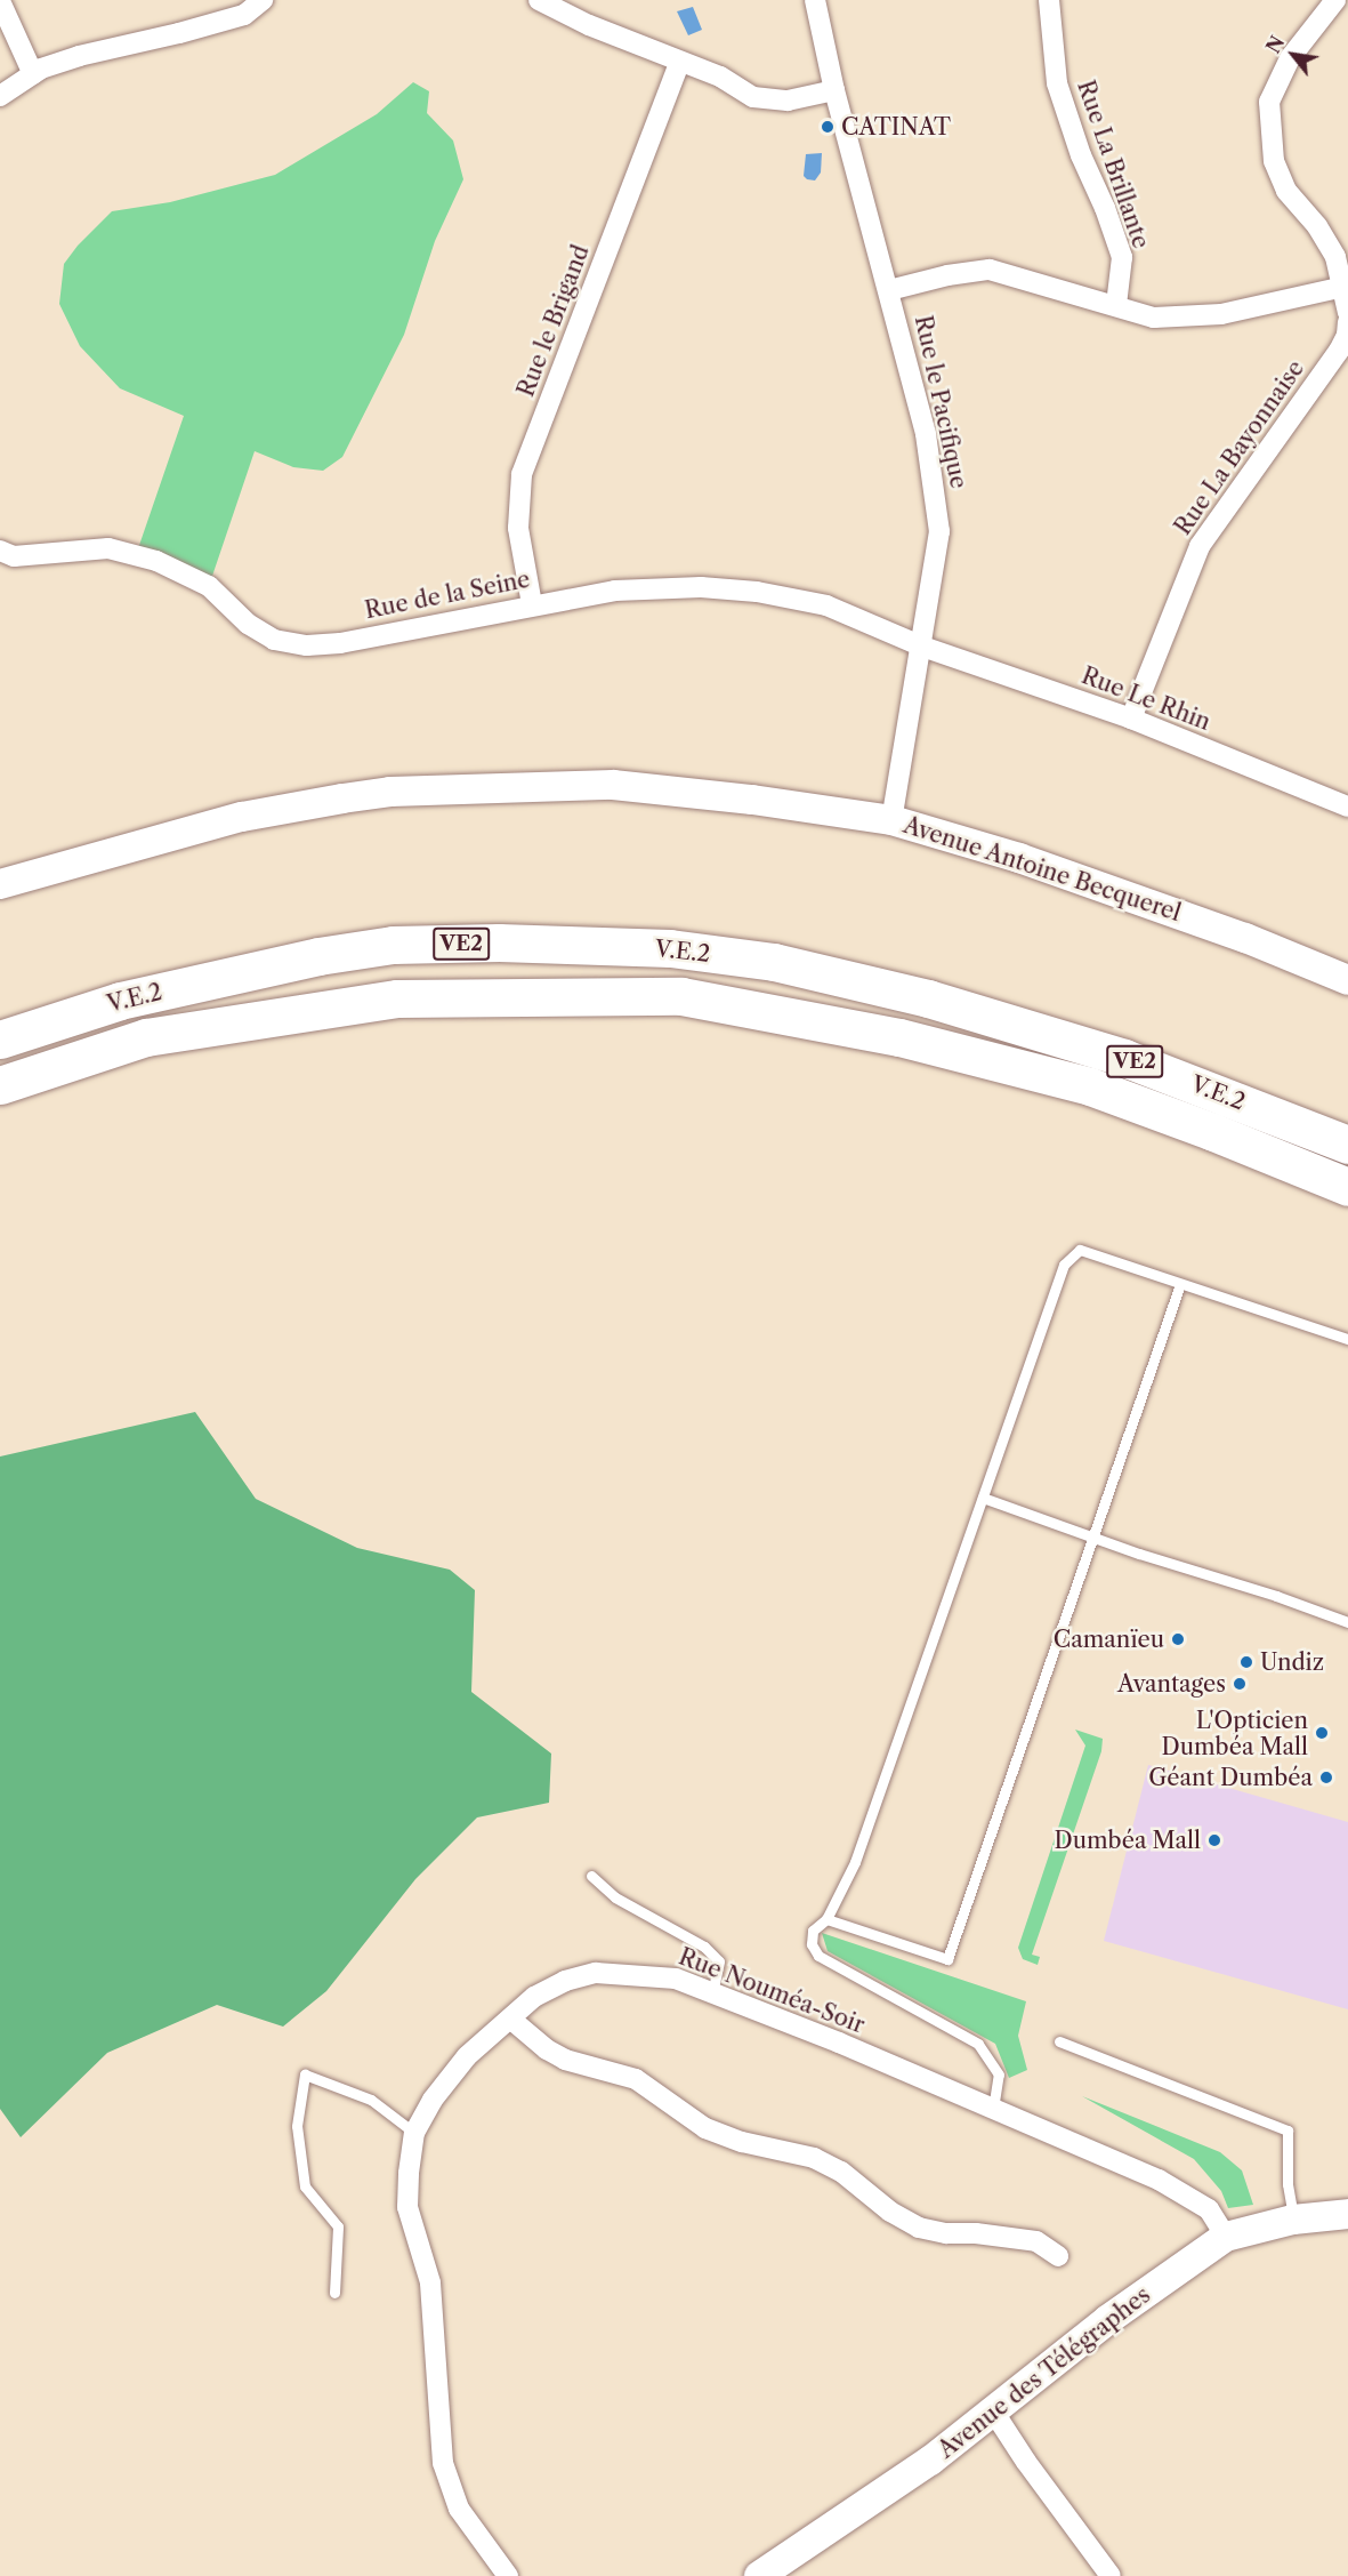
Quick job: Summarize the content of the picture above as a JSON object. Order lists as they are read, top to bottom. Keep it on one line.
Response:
{"streets":{"highway":["VE2","V.E.2"],"street":["Rue La Brillante","Rue le Brigand","Rue le Pacifique","Rue La Bayonnaise","Rue de la Seine","Rue Le Rhin","Avenue Antoine Becquerel","Rue Nouméa-Soir","Avenue des Télégraphes"]},"crossings":[["Rue le Brigand","Rue de la Seine"],["Rue le Pacifique","Rue de la Seine"],["Rue le Pacifique","Rue Le Rhin"],["Rue le Pacifique","Avenue Antoine Becquerel"],["Rue La Bayonnaise","Rue Le Rhin"],["Rue de la Seine","Rue Le Rhin"],["Rue Nouméa-Soir","Avenue des Télégraphes"]],"places":["CATINAT","Camanïeu","Undiz","Avantages","L'Opticien Dumbéa Mall","Géant Dumbéa","Dumbéa Mall"],"north":"top left"}
